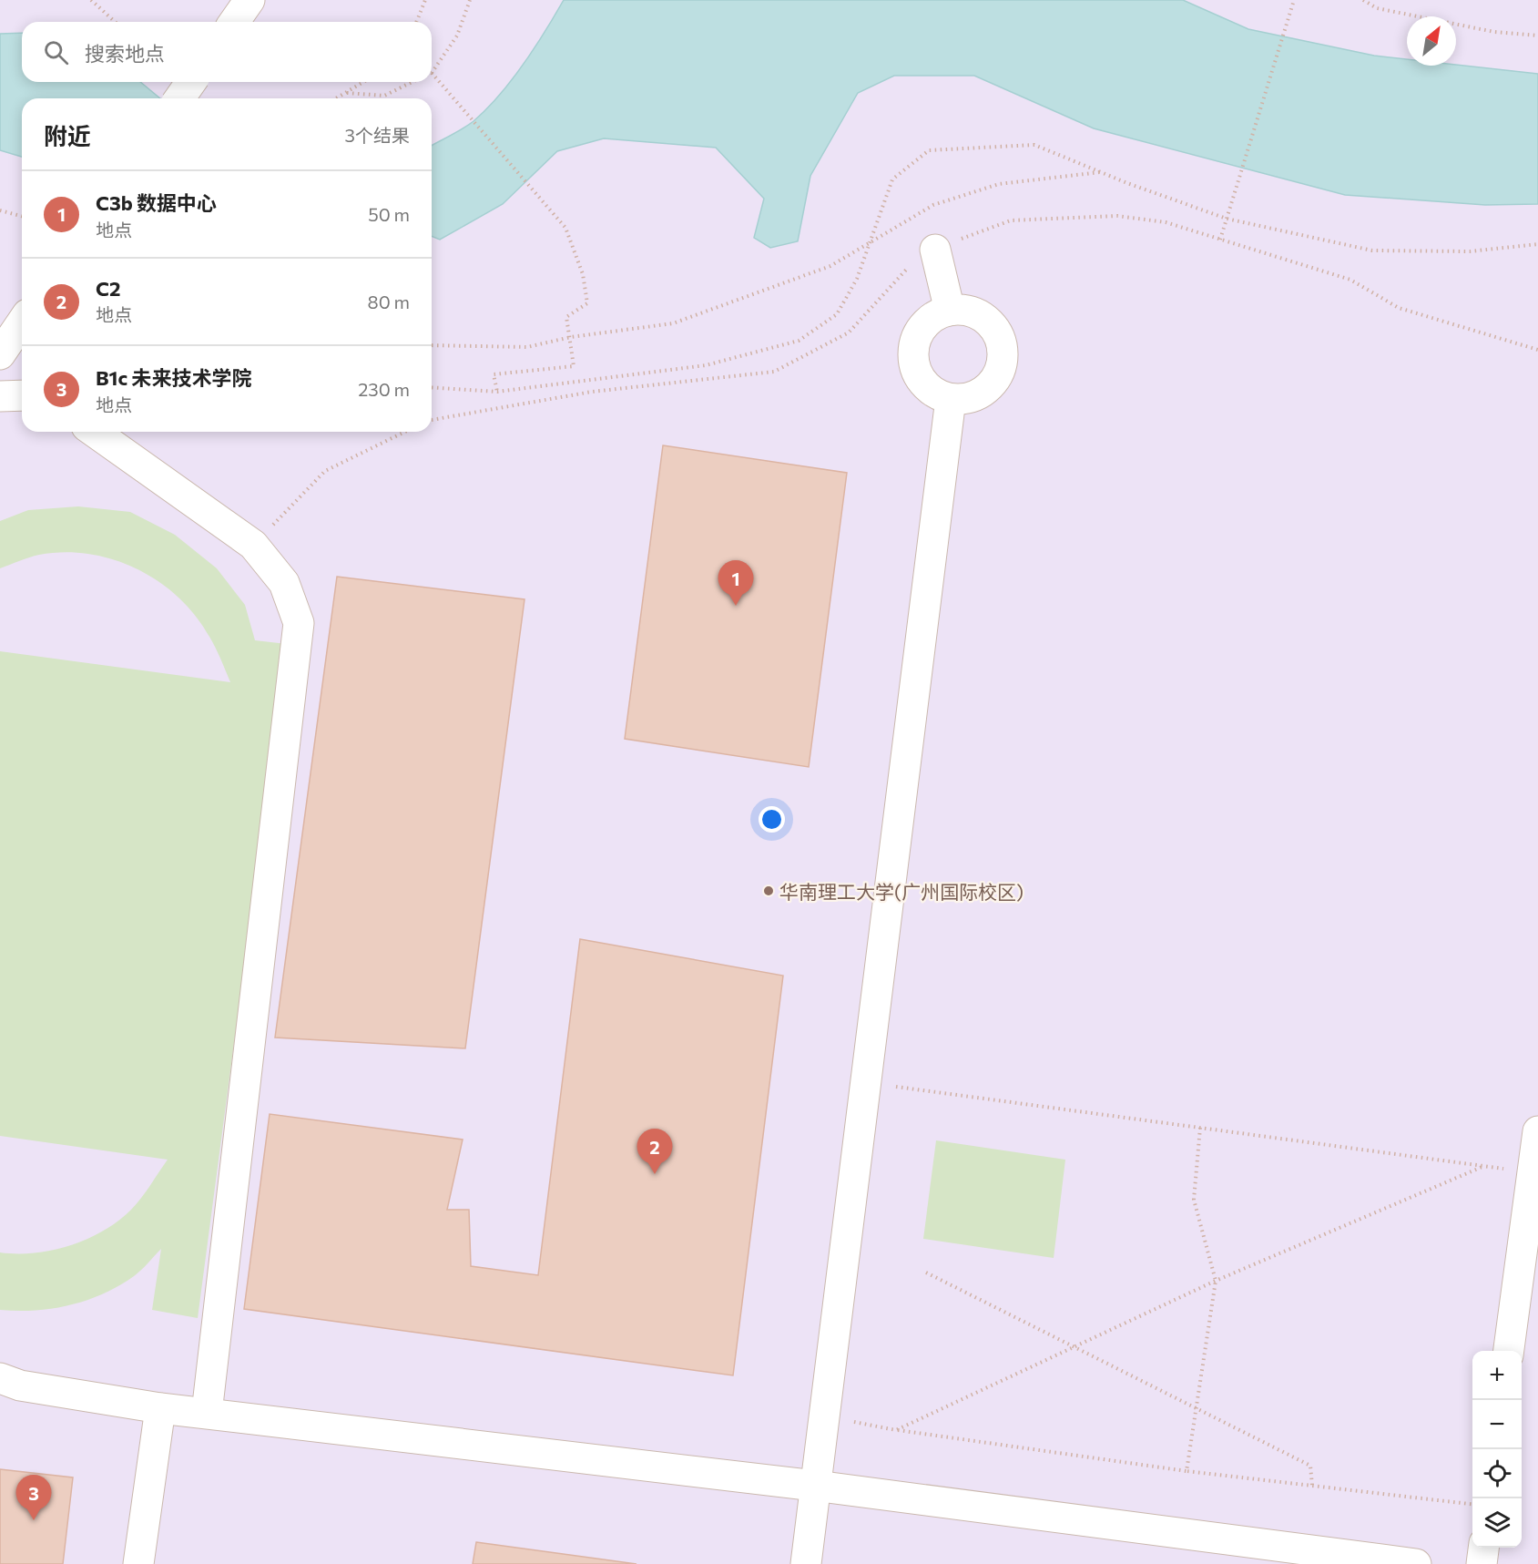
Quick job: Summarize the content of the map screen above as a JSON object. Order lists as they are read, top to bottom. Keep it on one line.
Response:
{"places":["华南理工大学(广州国际校区)"],"north":"top right","page":{"search":"搜索地点","heading":["附近","3个结果"],"list":[{"mark":"1","name":"C3b 数据中心","note":"地点","value":"50 m"},{"mark":"2","name":"C2","note":"地点","value":"80 m"},{"mark":"3","name":"B1c 未来技术学院","note":"地点","value":"230 m"}],"pins":["1","2","3"],"map_buttons":["+","−"]}}
